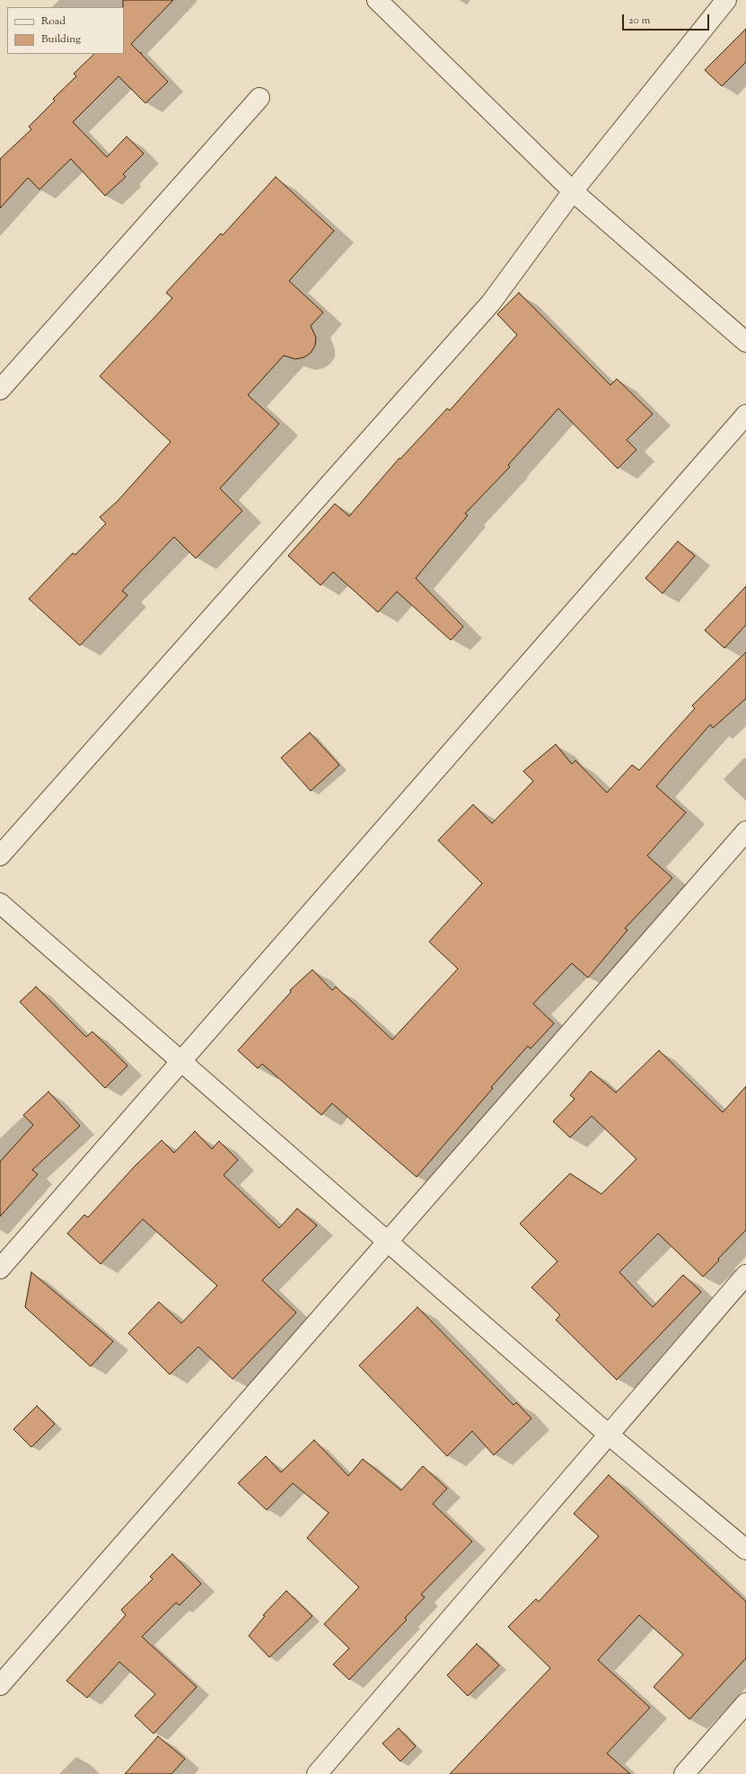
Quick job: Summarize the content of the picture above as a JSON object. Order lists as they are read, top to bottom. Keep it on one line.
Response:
{"legend":["Road","Building"],"scale_bar":"20 m"}
